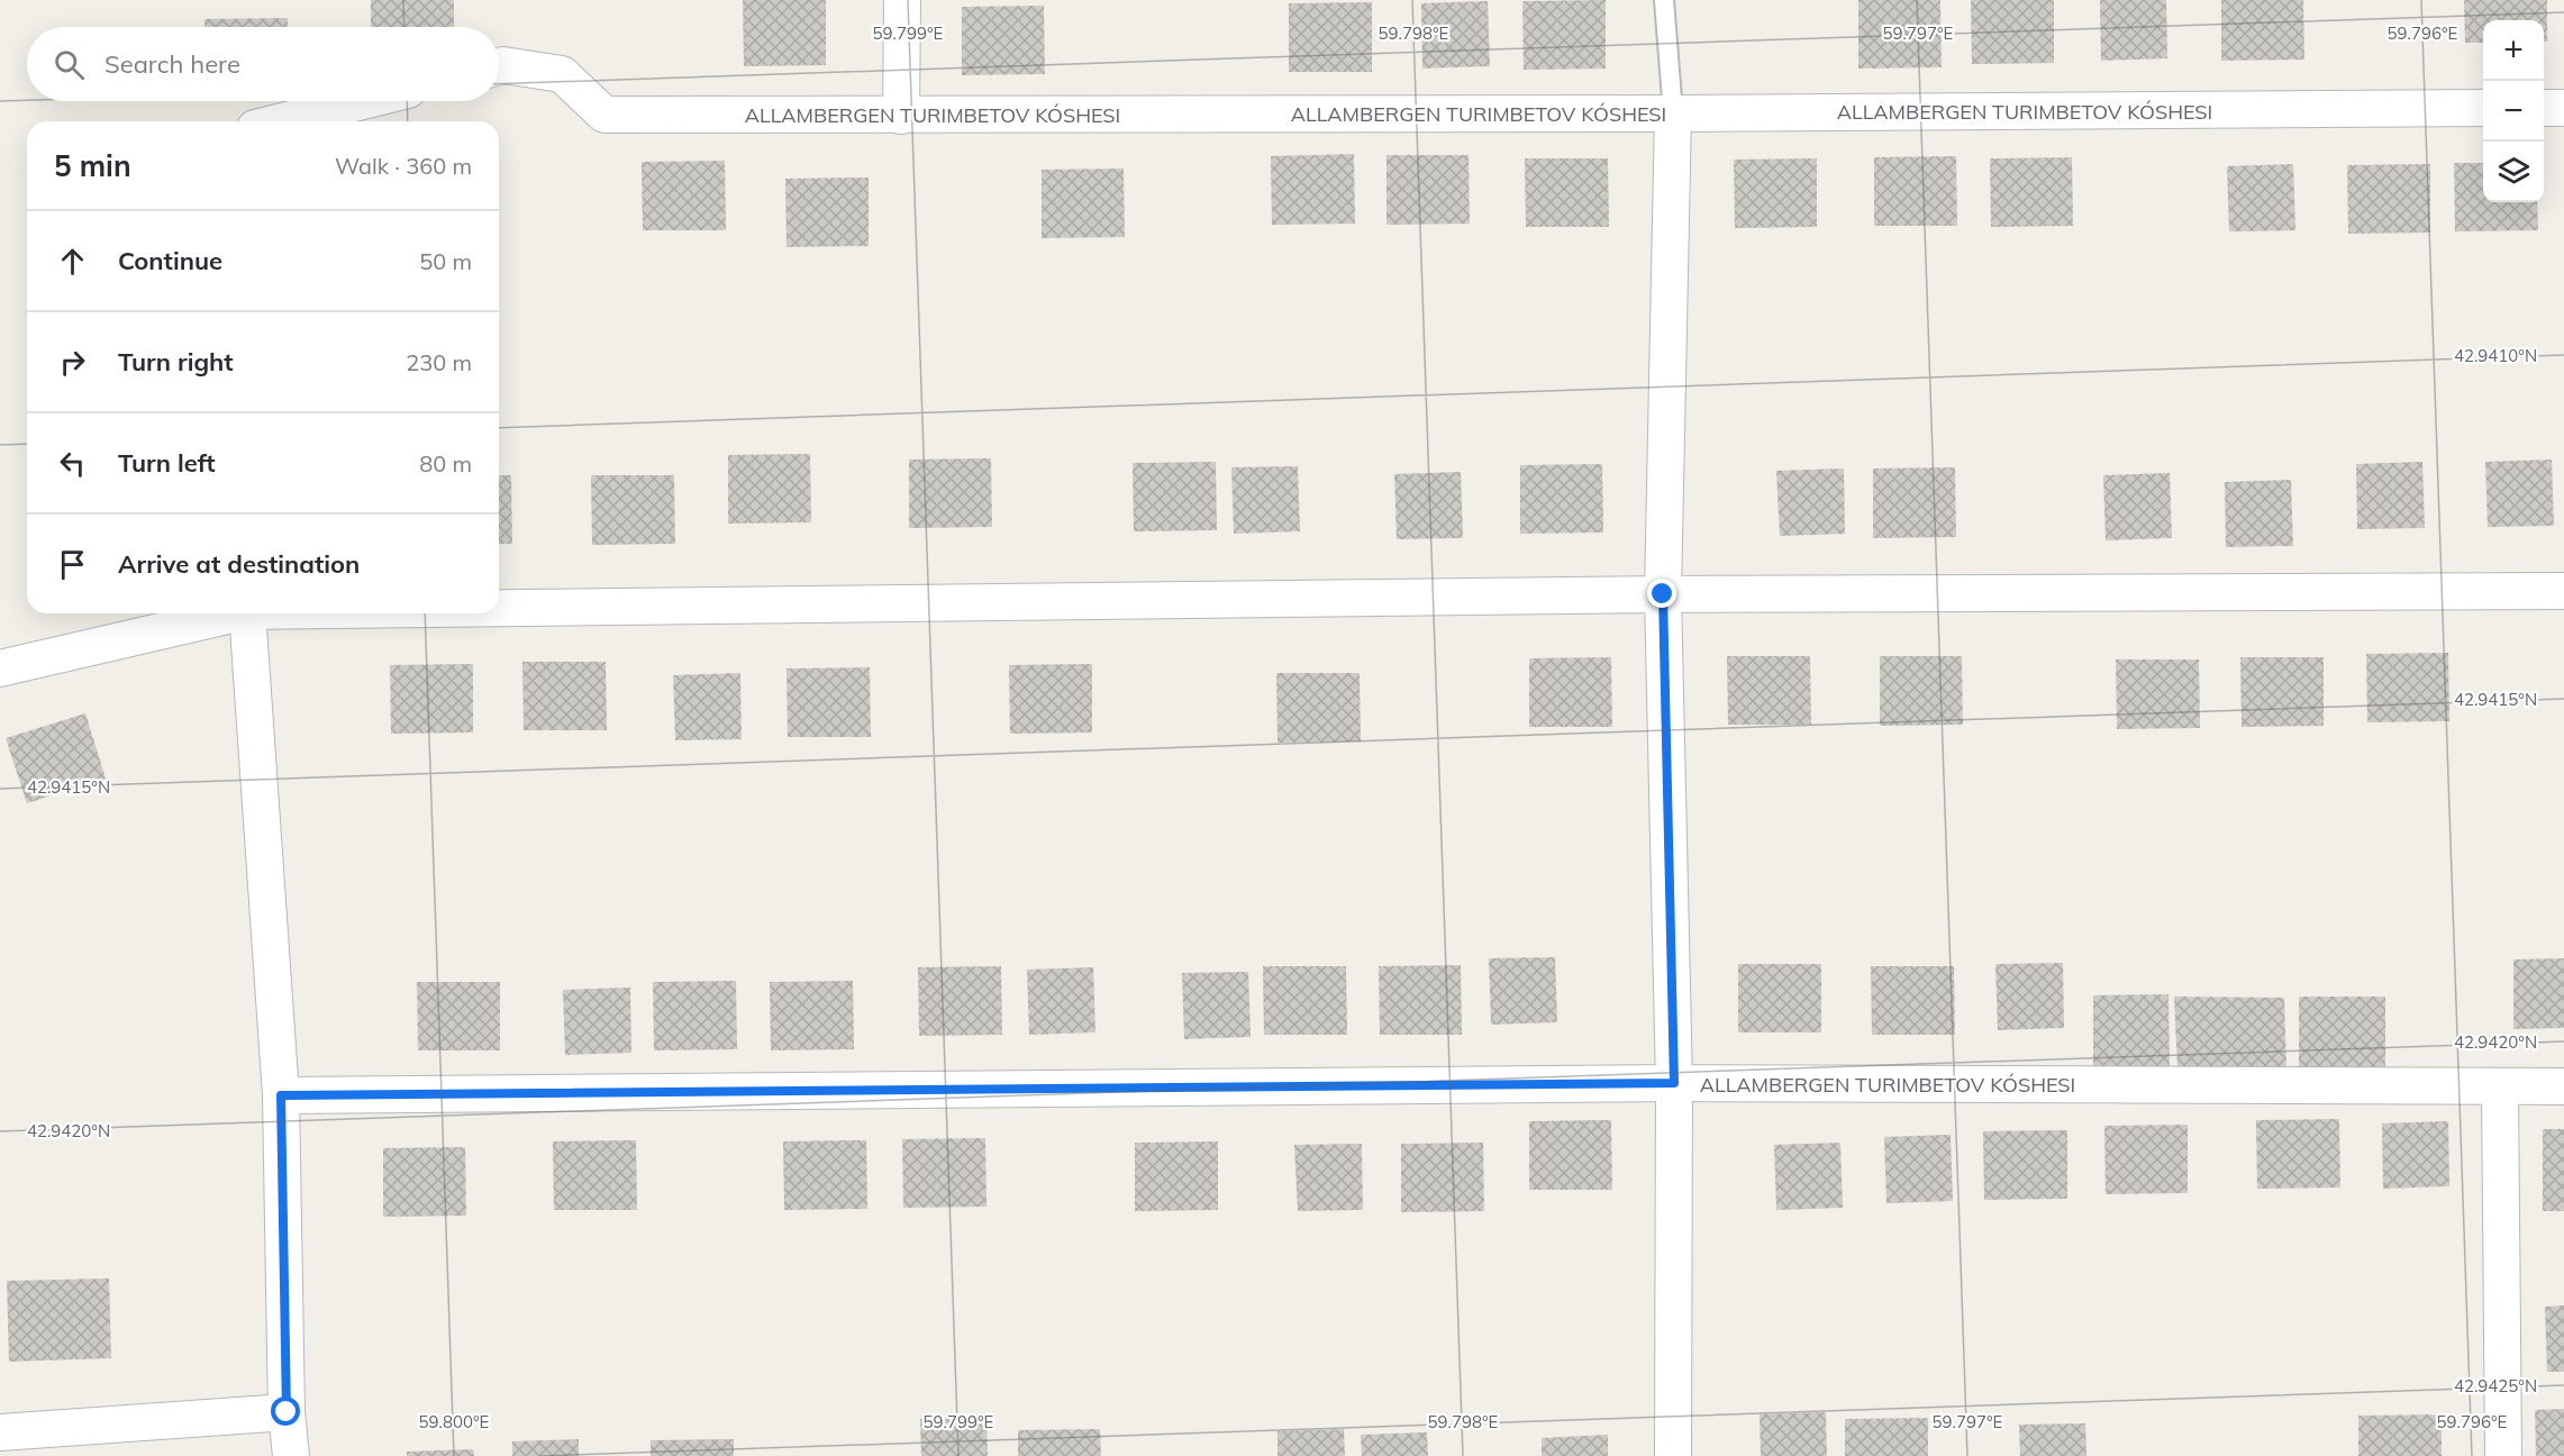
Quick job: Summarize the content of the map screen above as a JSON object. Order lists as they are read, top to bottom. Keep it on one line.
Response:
{"page":{"map_buttons":["+","−"],"search":"Search here","heading":["5 min","Walk · 360 m"],"list":[["Continue","50 m"],["Turn right","230 m"],["Turn left","80 m"],"Arrive at destination"]},"coordinates":["59.799°E","59.798°E","59.797°E","59.796°E","42.9410°N","42.9415°N","42.9420°N","42.9425°N","59.800°E"]}
